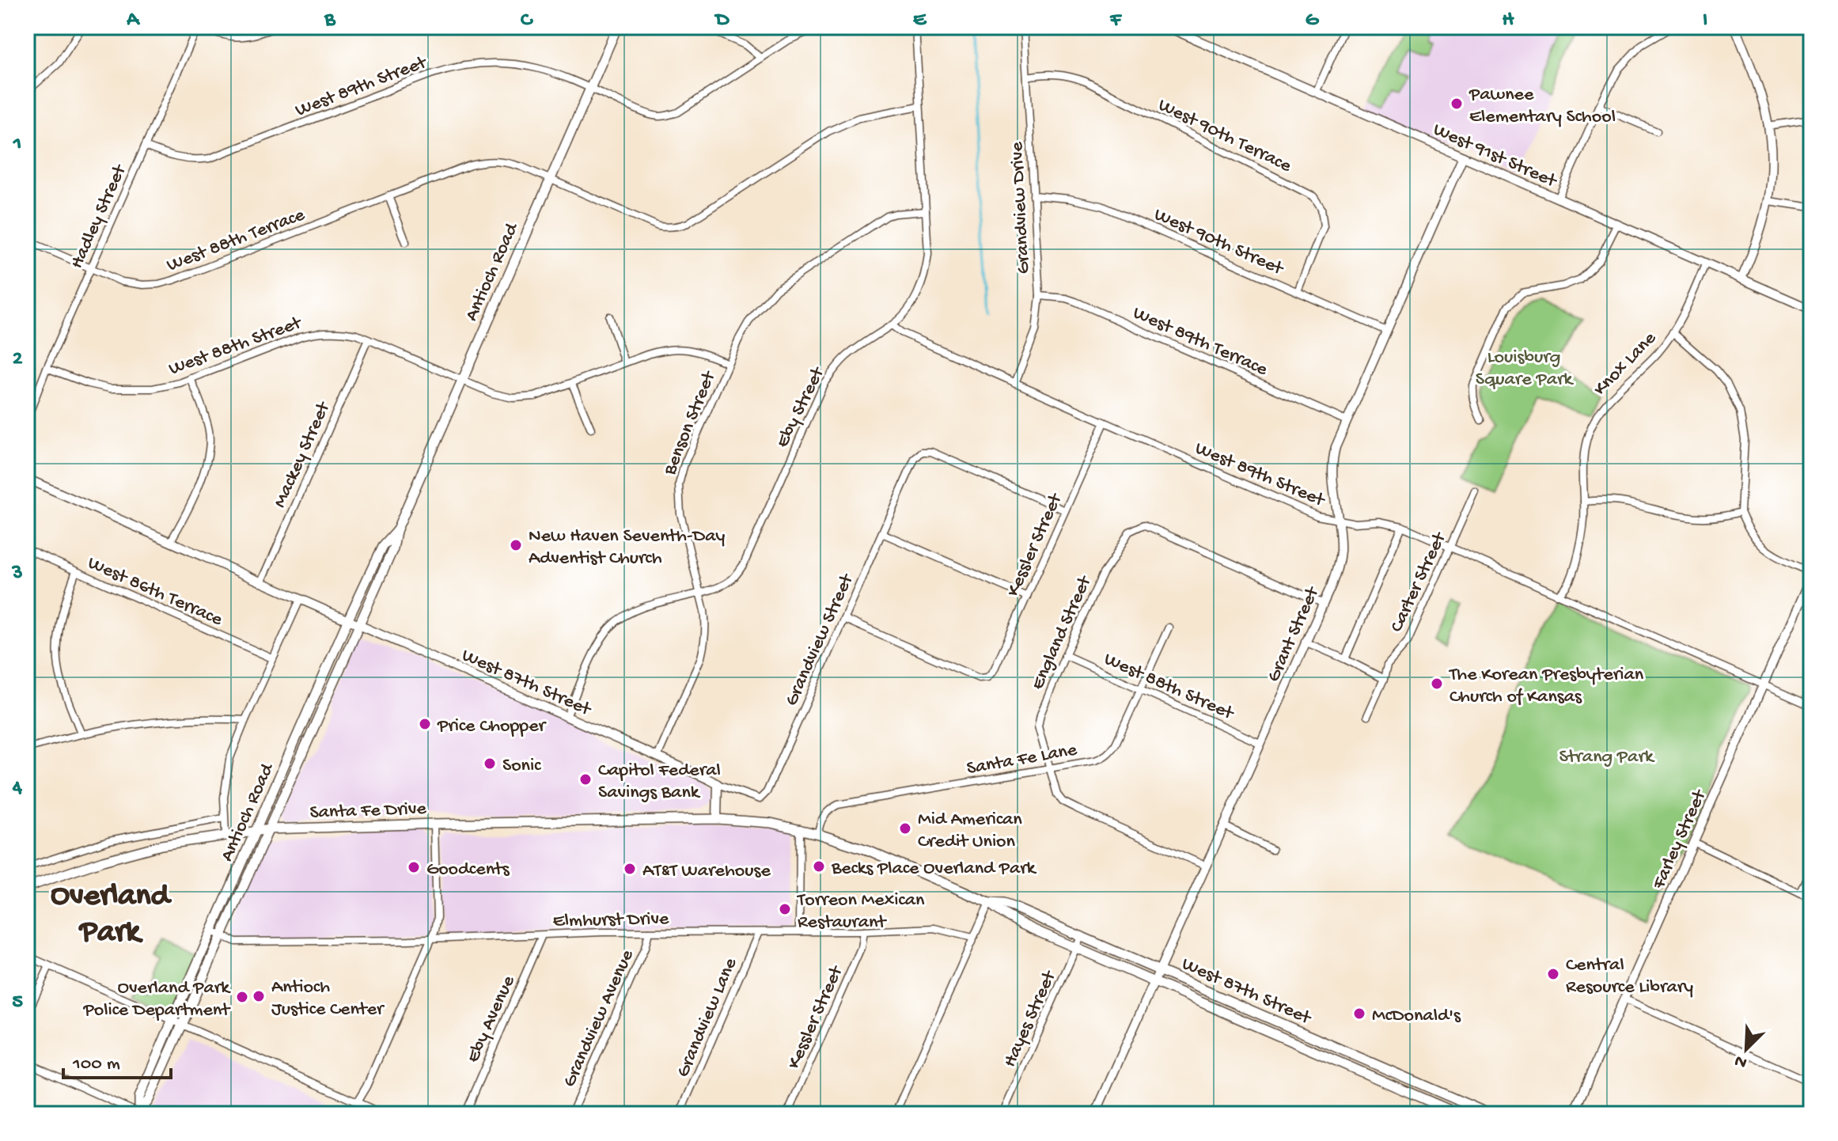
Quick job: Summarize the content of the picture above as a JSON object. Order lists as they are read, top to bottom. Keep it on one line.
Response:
{"streets":{"main road":["Antioch Road","West 87th Street","Santa Fe Drive"],"street":["West 89th Street","West 90th Terrace","West 91st Street","Grandview Drive","Hadley Street","West 88th Terrace","West 90th Street","West 89th Terrace","West 88th Street","Knox Lane","Eby Street","Benson Street","Mackey Street","Kessler Street","Carter Street","West 86th Terrace","England Street","Grant Street","Grandview Street","Santa Fe Lane","Farley Street","Elmhurst Drive","Grandview Lane","Grandview Avenue","Eby Avenue","Hayes Street"]},"crossings":[["West 89th Street","Grandview Drive"],["West 89th Street","Hadley Street"],["West 89th Street","Antioch Road"],["West 89th Street","Knox Lane"],["West 89th Street","Eby Street"],["West 89th Street","Kessler Street"],["West 89th Street","Carter Street"],["West 89th Street","Grant Street"],["West 89th Street","Farley Street"],["West 90th Terrace","Grandview Drive"],["West 90th Terrace","West 90th Street"],["West 91st Street","Knox Lane"],["West 91st Street","Grant Street"],["Grandview Drive","West 90th Street"],["Grandview Drive","West 89th Terrace"],["Hadley Street","West 88th Terrace"],["Hadley Street","West 88th Street"],["West 88th Terrace","Antioch Road"],["West 90th Street","Grant Street"],["Antioch Road","West 88th Street"],["Antioch Road","West 87th Street"],["Antioch Road","Santa Fe Drive"],["Antioch Road","Elmhurst Drive"],["West 89th Terrace","Grant Street"],["West 88th Street","Benson Street"],["West 88th Street","Mackey Street"],["West 88th Street","England Street"],["West 88th Street","Grant Street"],["West 88th Street","Santa Fe Lane"],["Eby Street","Benson Street"],["Mackey Street","West 87th Street"],["Kessler Street","Grandview Street"],["Kessler Street","Elmhurst Drive"],["England Street","Grant Street"],["England Street","Santa Fe Lane"],["Grant Street","West 87th Street"],["Grandview Street","West 87th Street"],["West 87th Street","Santa Fe Lane"],["West 87th Street","Santa Fe Drive"],["West 87th Street","Hayes Street"],["Elmhurst Drive","Grandview Lane"],["Elmhurst Drive","Grandview Avenue"],["Elmhurst Drive","Eby Avenue"]],"districts":["Overland Park"],"parks":["Louisburg Square Park","Strang Park"],"places":["Pawnee Elementary School","New Haven Seventh-Day Adventist Church","The Korean Presbyterian Church of Kansas","Price Chopper","Sonic","Capitol Federal Savings Bank","Mid American Credit Union","Becks Place Overland Park","Goodcents","AT&T Warehouse","Torreon Mexican Restaurant","Central Resource Library","Antioch Justice Center","Overland Park Police Department","McDonald's"],"scale_bar":"100 m","north":"bottom left","grid":{"columns":["A","B","C","D","E","F","G","H","I"],"rows":["1","2","3","4","5"]}}
